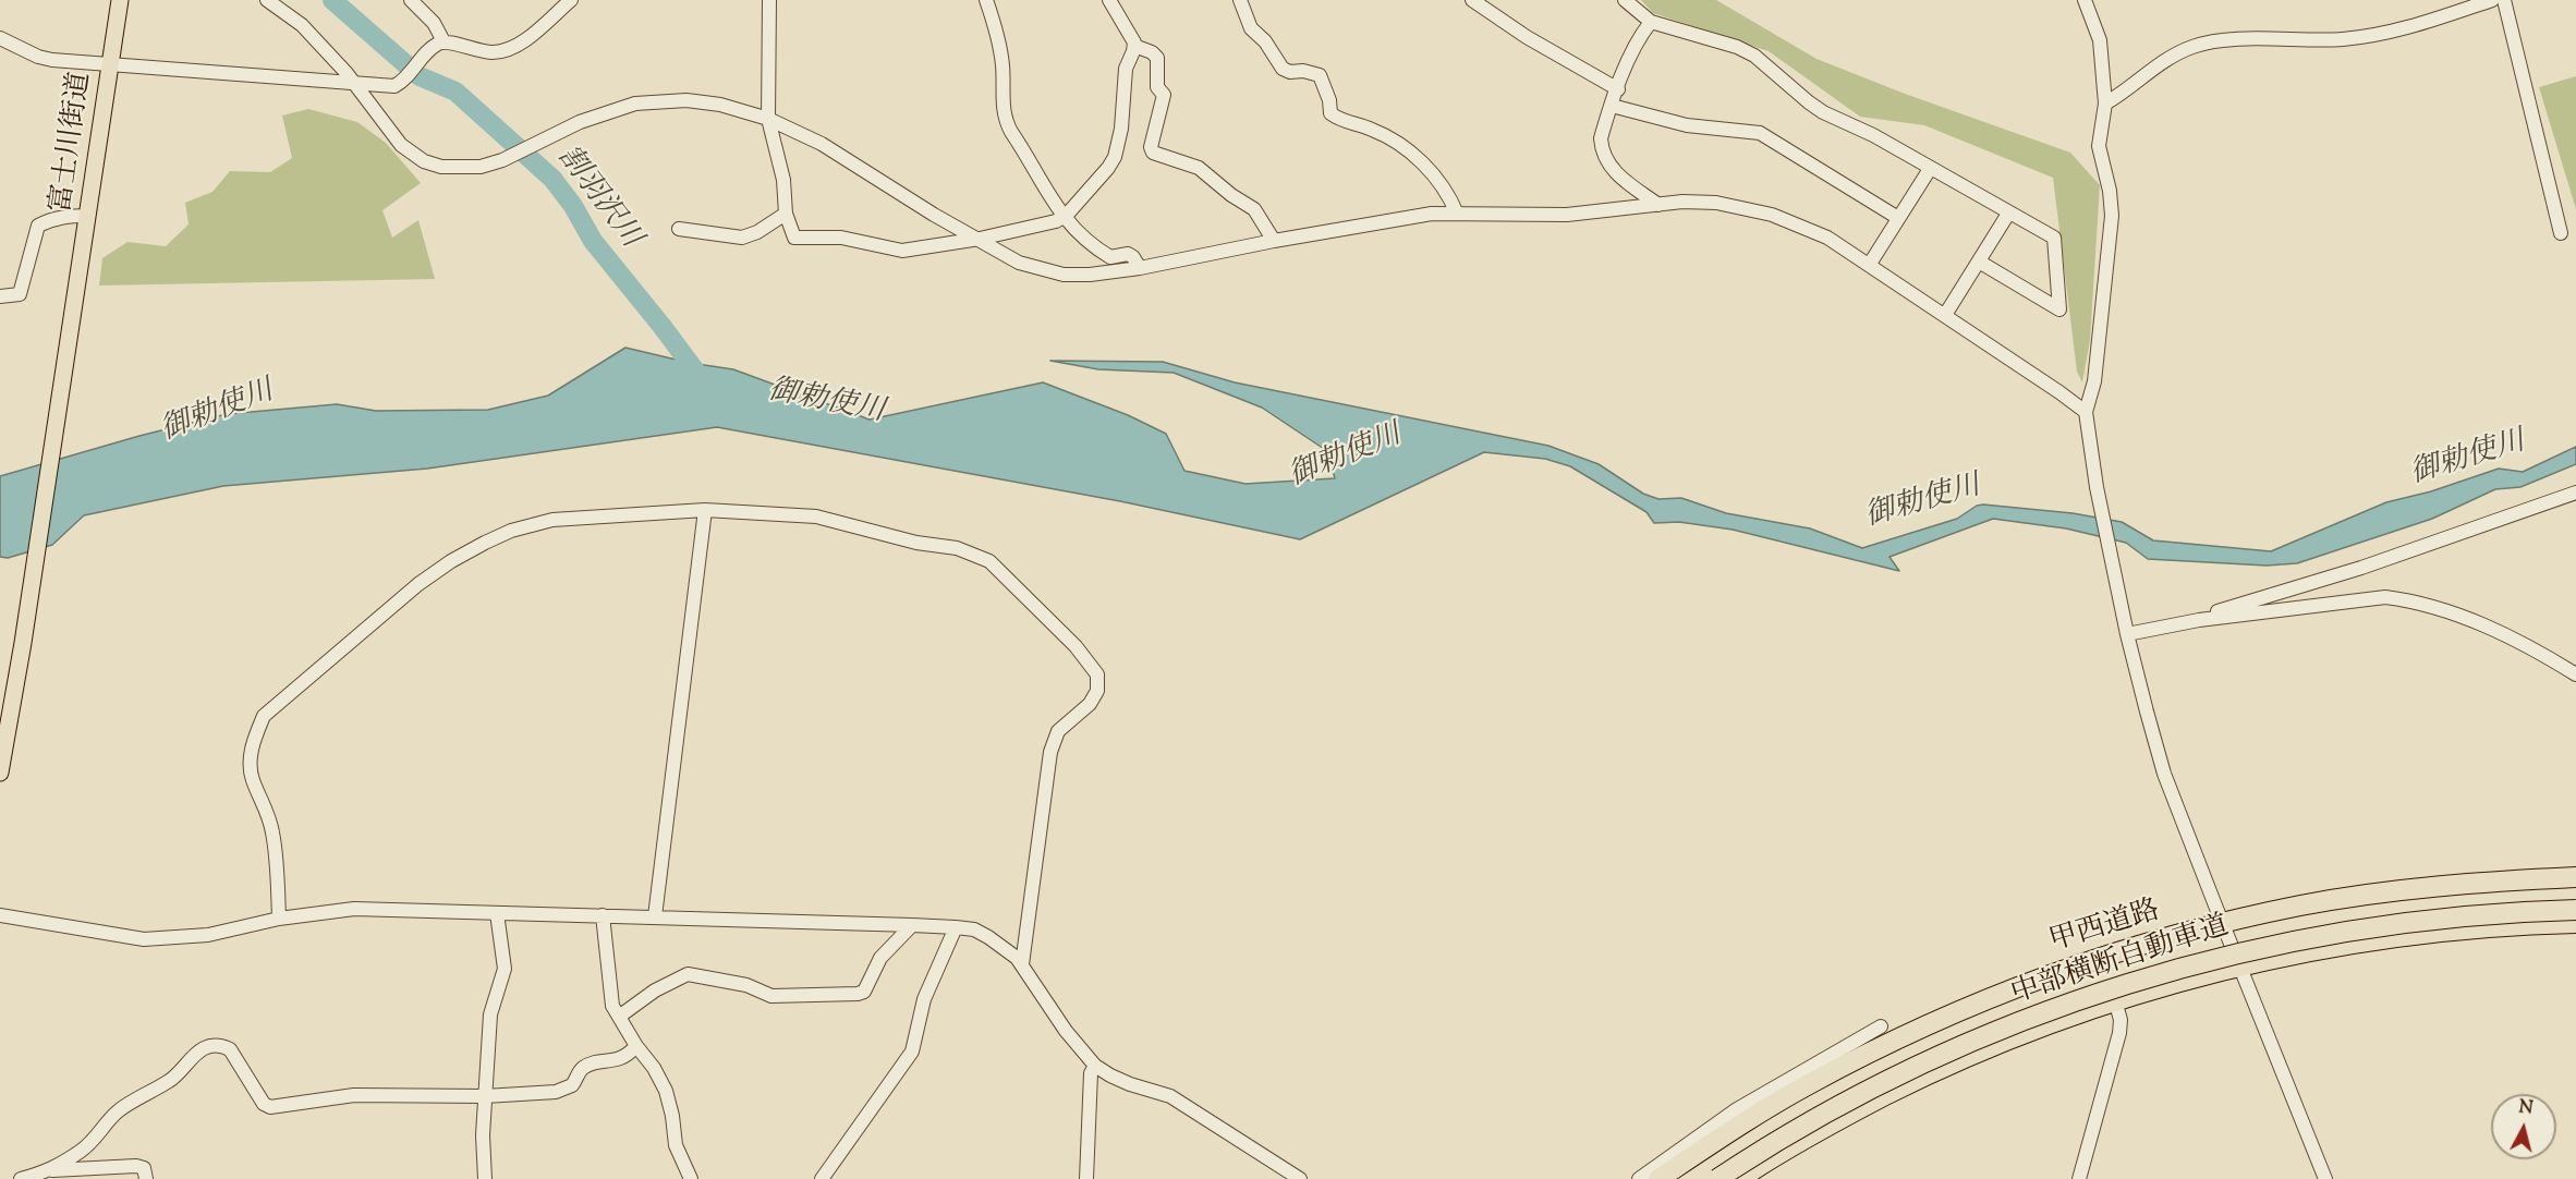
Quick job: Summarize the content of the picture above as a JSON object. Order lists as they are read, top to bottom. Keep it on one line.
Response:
{"streets":{"highway":["甲西道路","中部横断自動車道"],"main road":["富士川街道"]},"water":["割羽沢川","御勅使川"],"north":"top"}
